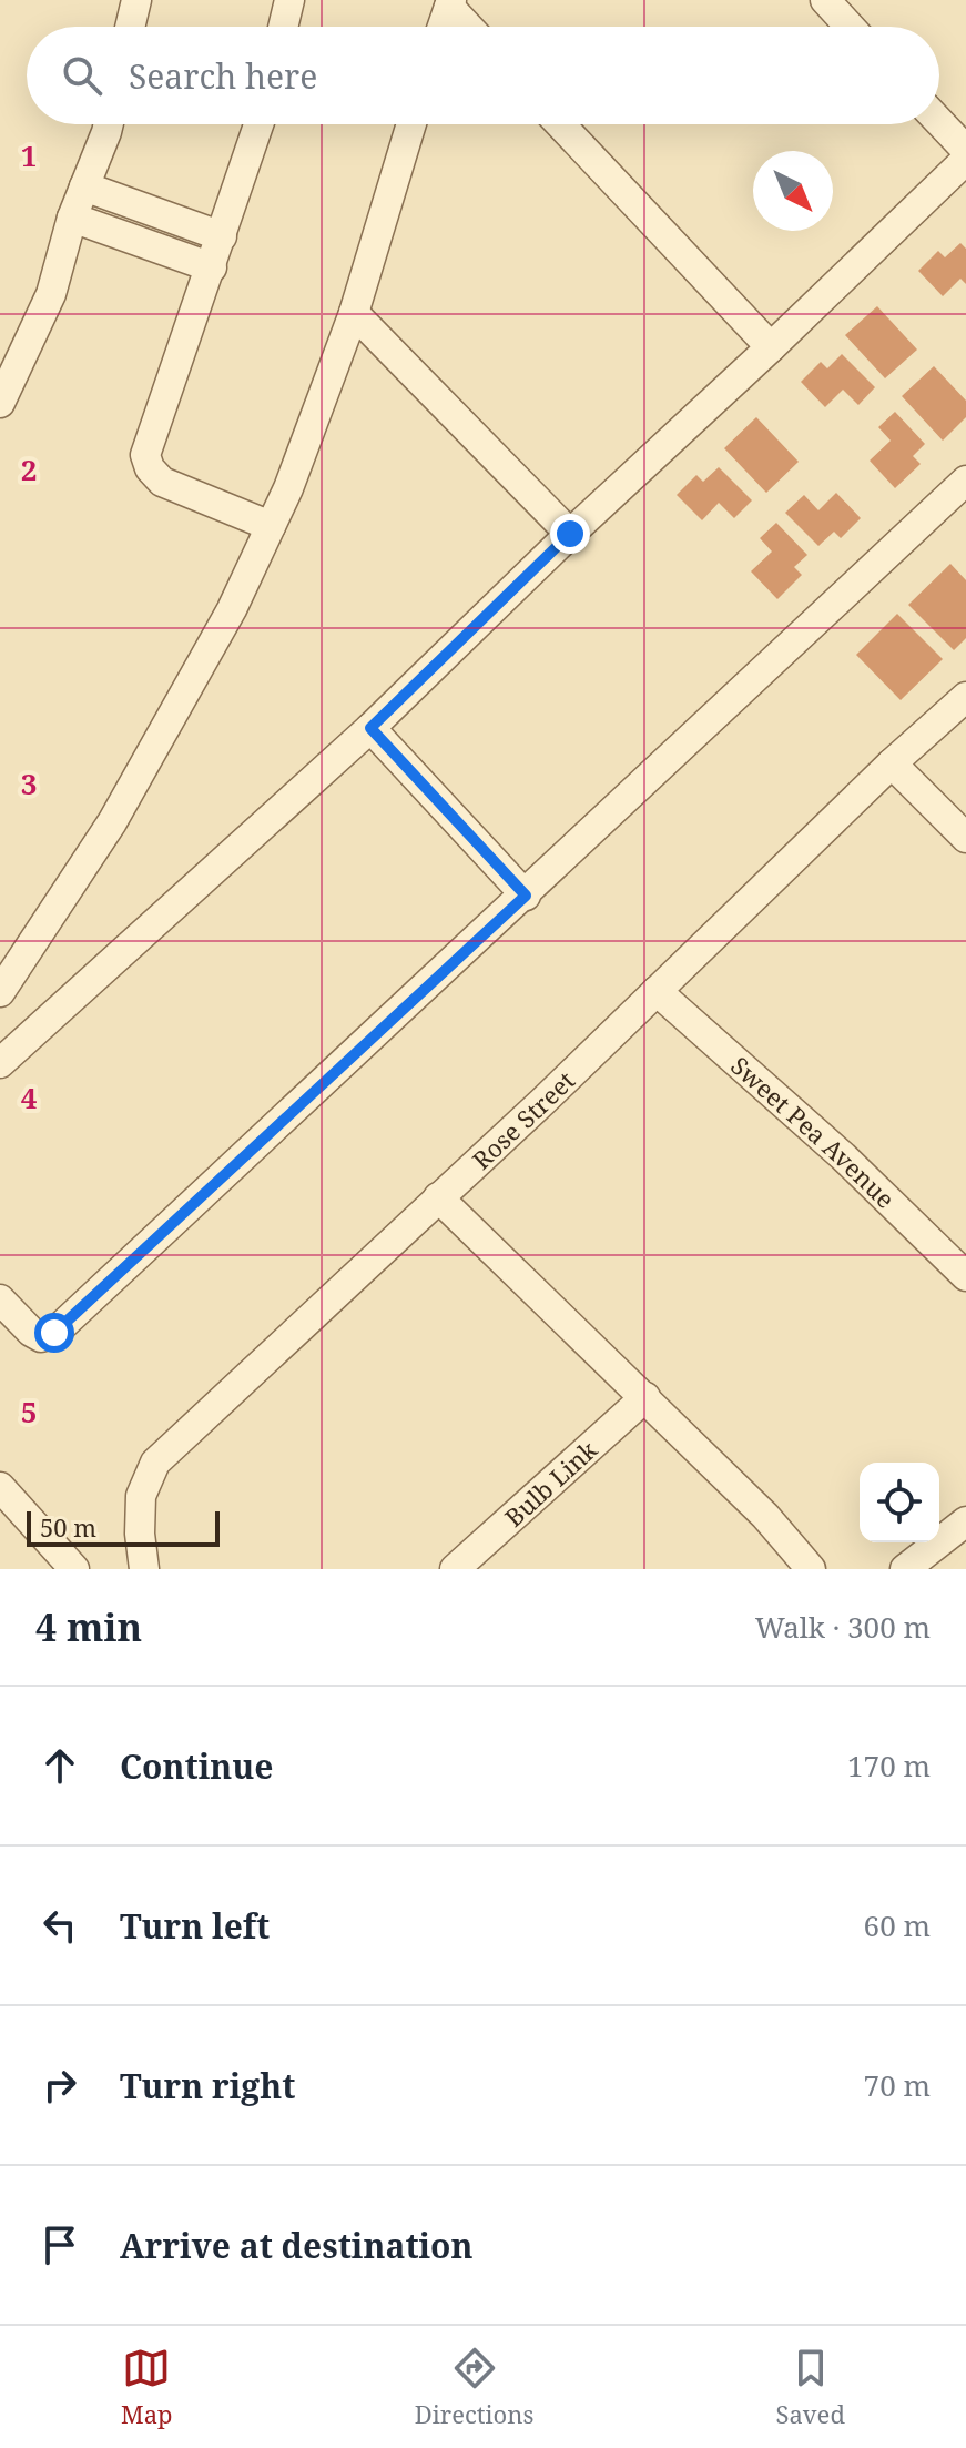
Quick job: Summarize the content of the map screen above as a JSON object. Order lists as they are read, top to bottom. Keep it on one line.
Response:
{"streets":{"street":["Rose Street","Sweet Pea Avenue","Bulb Link"]},"crossings":[["Rose Street","Sweet Pea Avenue"]],"scale_bar":"50 m","north":"bottom right","page":{"search":"Search here","scale":"50 m","heading":["4 min","Walk · 300 m"],"list":[["Continue","170 m"],["Turn left","60 m"],["Turn right","70 m"],"Arrive at destination"],"nav":["Map","Directions","Saved"]},"grid":{"rows":["1","2","3","4","5"]}}
